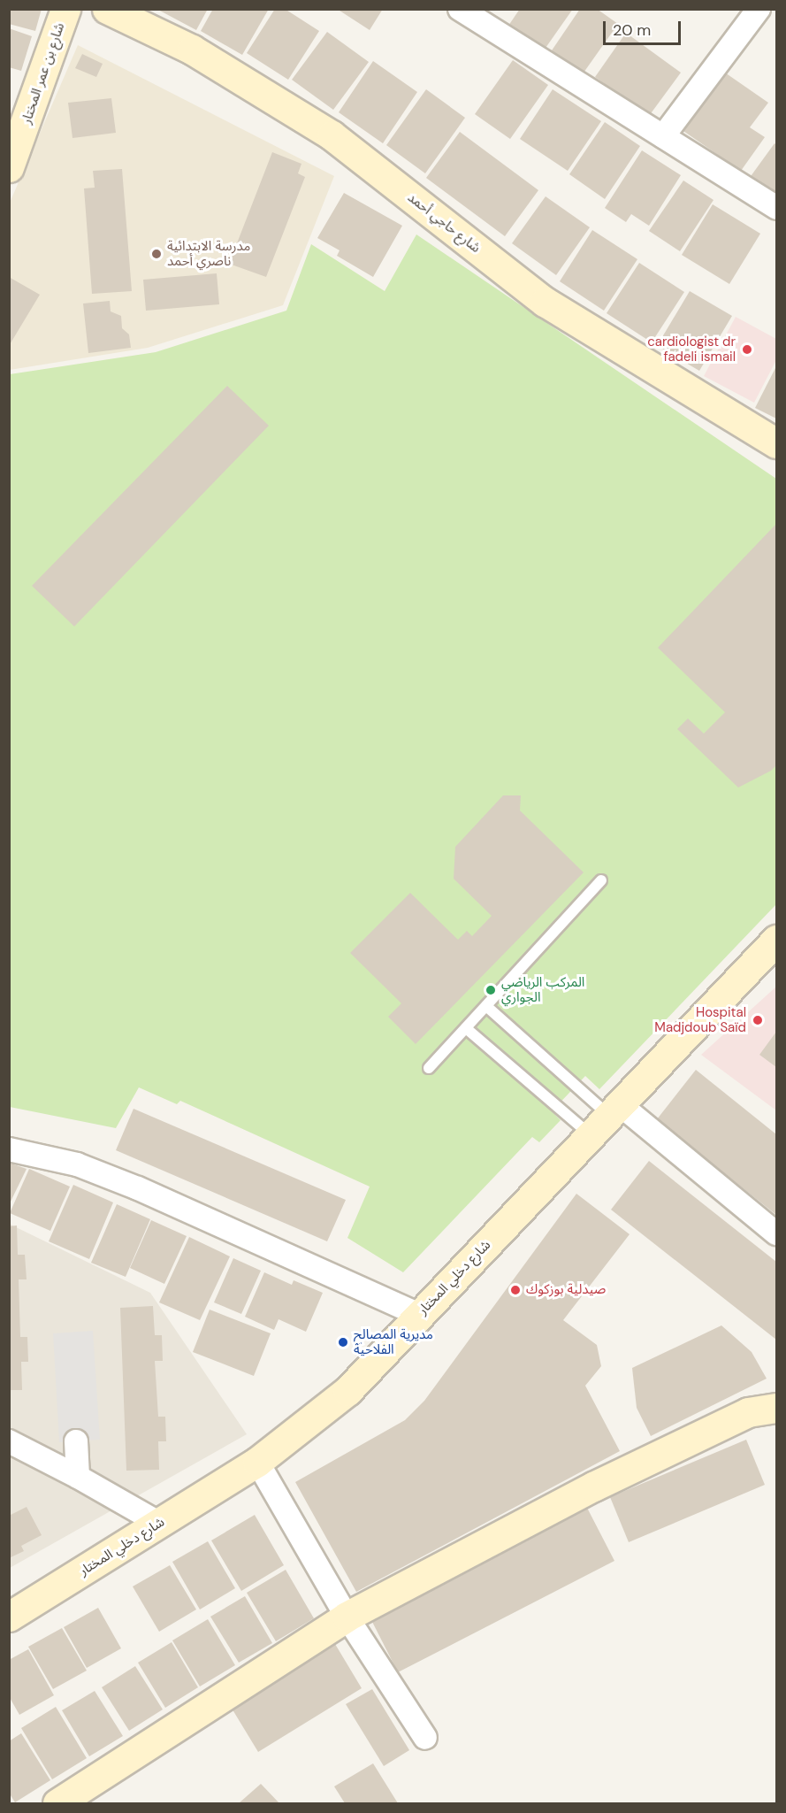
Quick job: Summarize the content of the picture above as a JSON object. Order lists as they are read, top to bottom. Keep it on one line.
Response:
{"streets":{"street":["شارع بن عمر المختار","شارع حاجي أحمد","شارع دخلي المختار"]},"places":["مدرسة الابتدائية ناصري أحمد","cardiologist dr fadeli ismail","المركب الرياضي الجواري","Hospital Madjdoub Saïd","صيدلية بوزكوك","مديرية المصالح الفلاحية"],"scale_bar":"20 m"}
